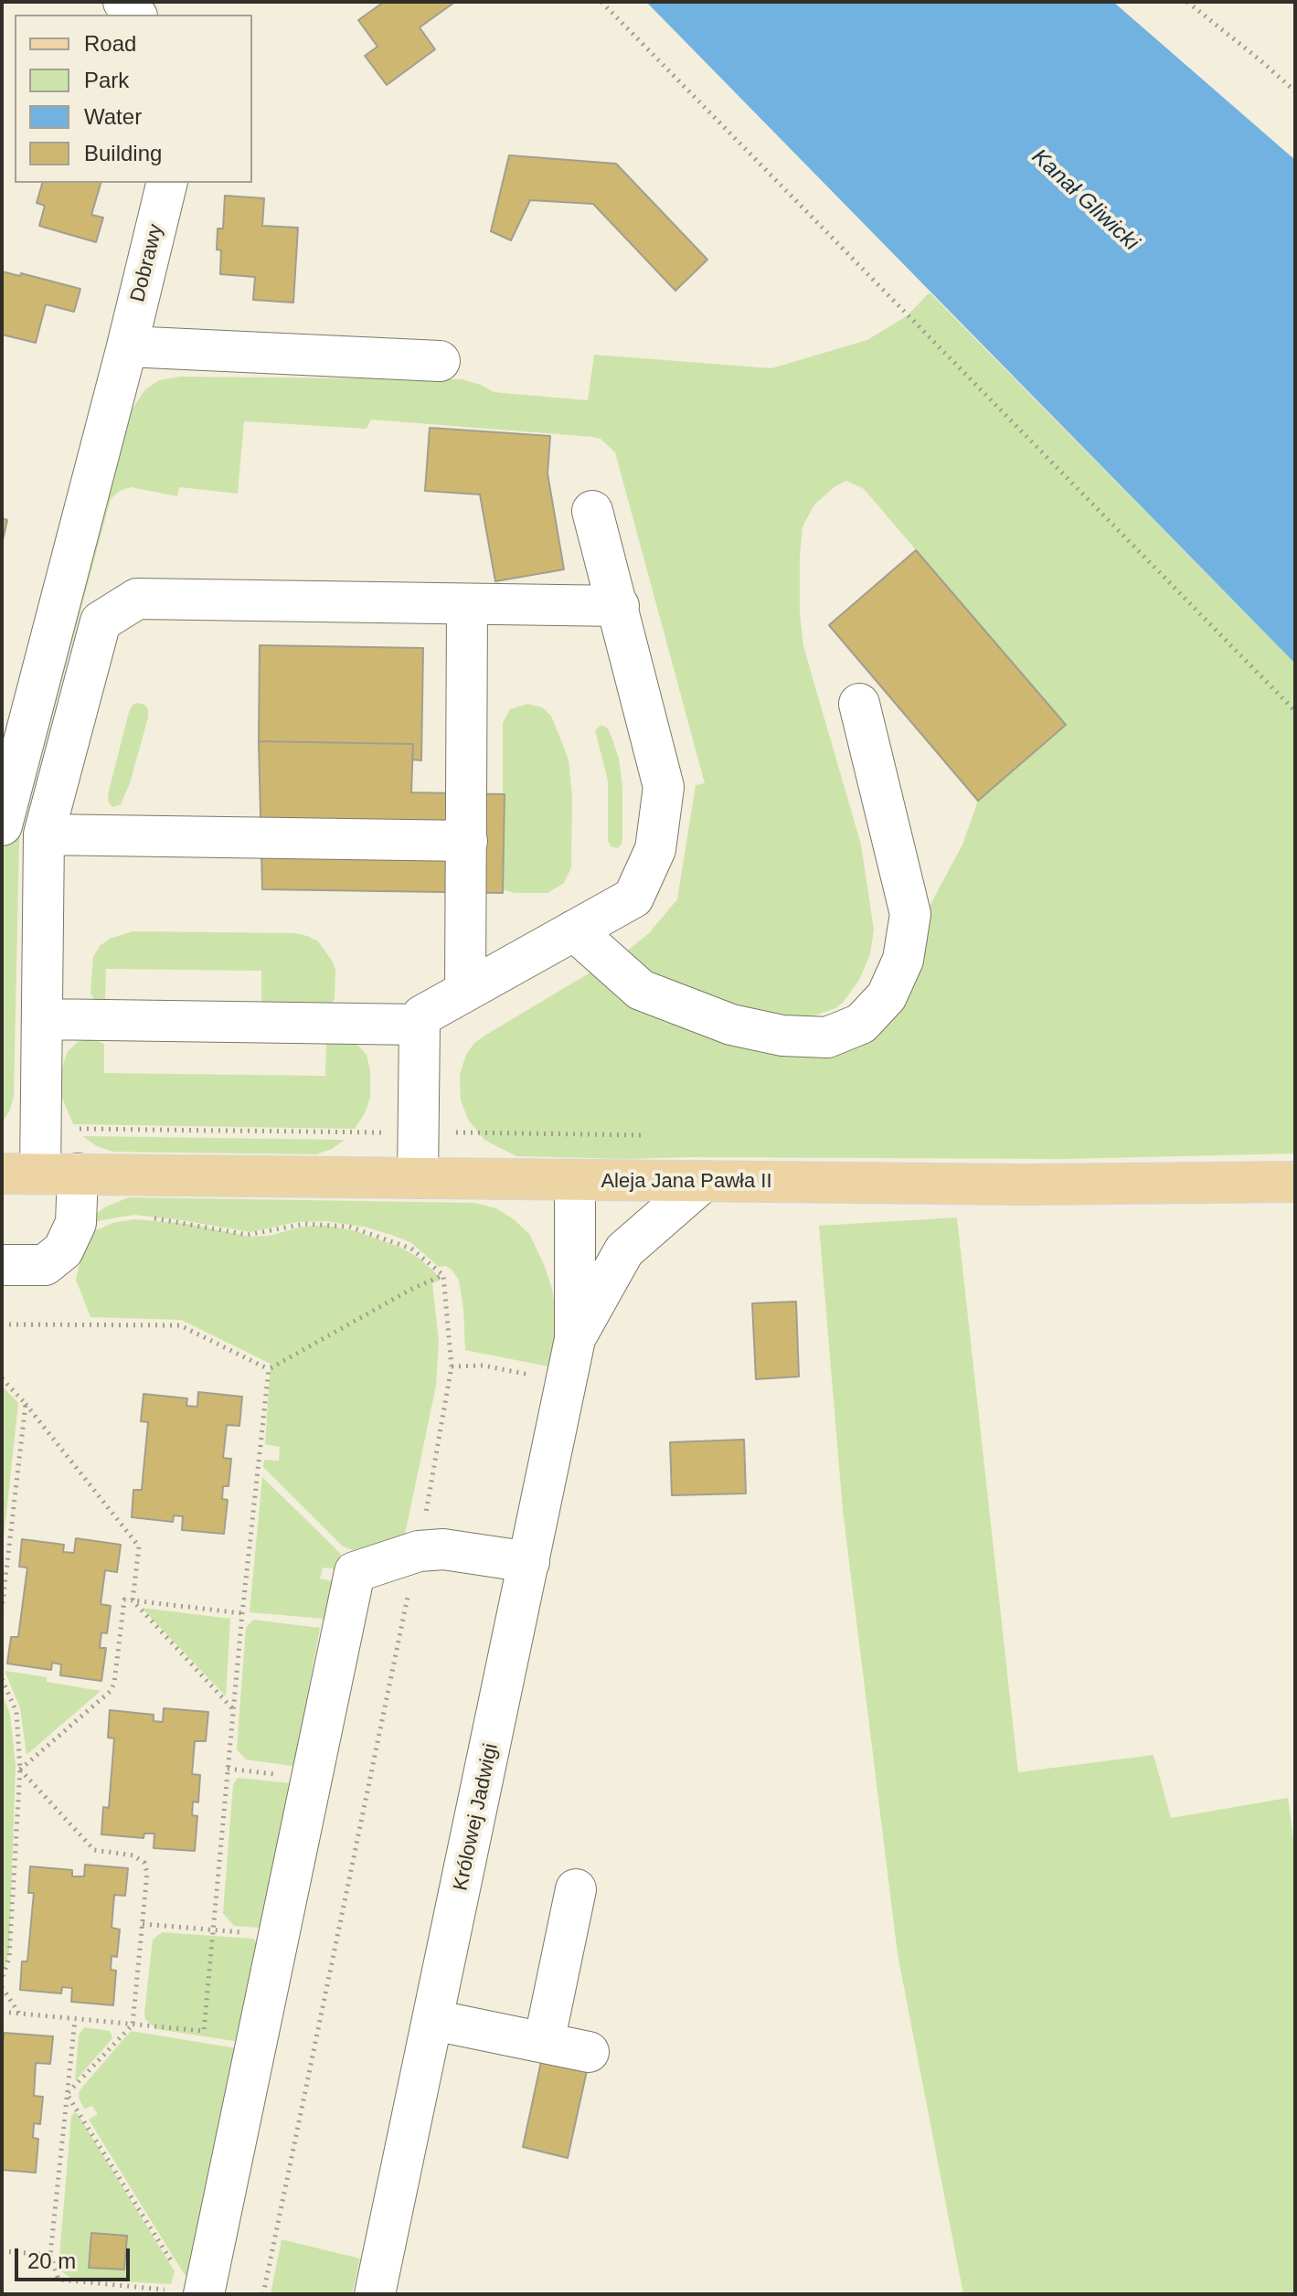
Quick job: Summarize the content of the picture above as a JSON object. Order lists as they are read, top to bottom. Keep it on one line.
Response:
{"streets":{"main road":["Aleja Jana Pawła II"],"street":["Dobrawy","Królowej Jadwigi"]},"crossings":[["Aleja Jana Pawła II","Królowej Jadwigi"]],"water":["Kanał Gliwicki"],"legend":["Road","Park","Water","Building"],"scale_bar":"20 m"}
